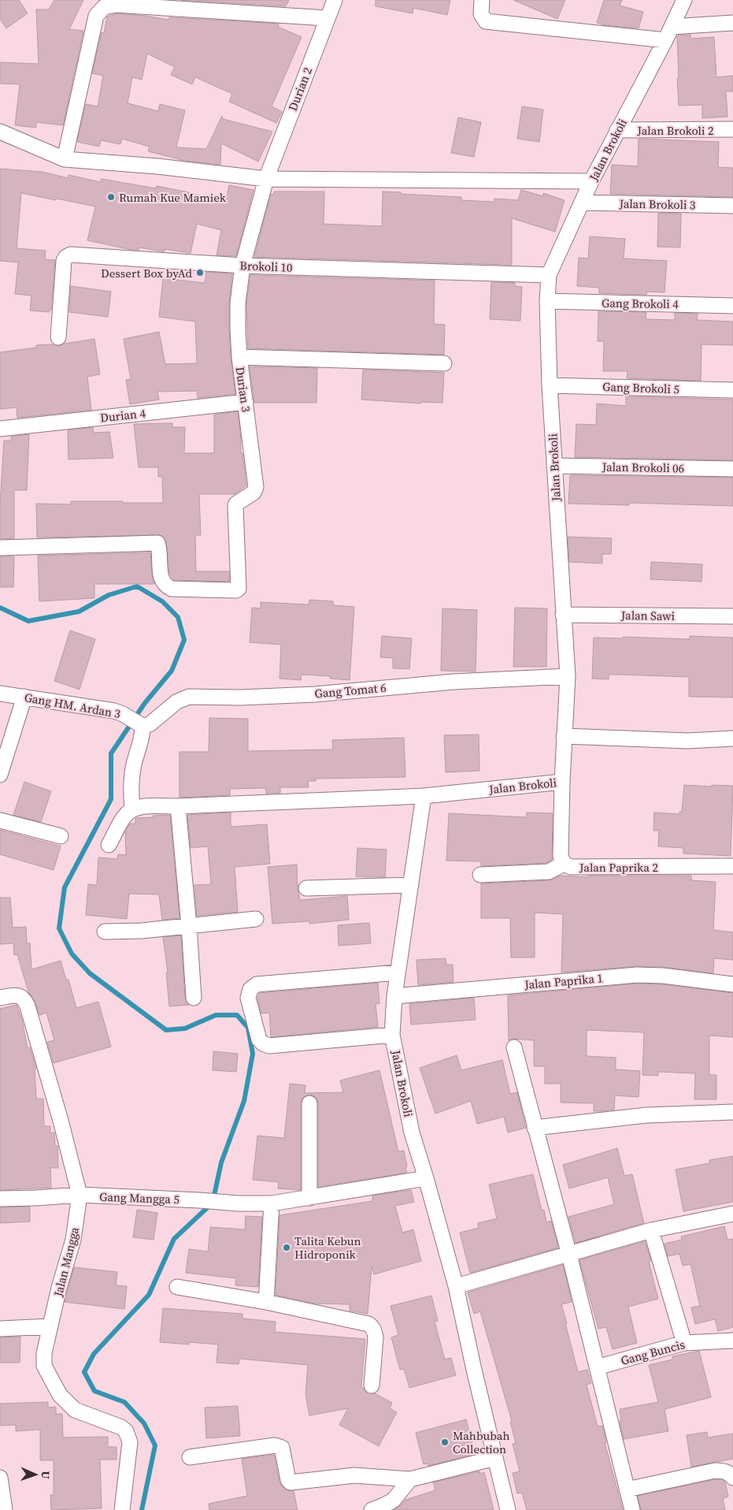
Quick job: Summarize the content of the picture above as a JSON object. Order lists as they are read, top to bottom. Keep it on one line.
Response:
{"streets":{"street":["Durian 2","Jalan Brokoli 2","Jalan Brokoli","Jalan Brokoli 3","Brokoli 10","Gang Brokoli 4","Gang Brokoli 5","Durian 3","Durian 4","Jalan Brokoli 06","Jalan Sawi","Gang Tomat 6","Gang HM. Ardan 3","Jalan Paprika 2","Jalan Paprika 1","Gang Mangga 5","Jalan Mangga","Gang Buncis"]},"crossings":[["Durian 2","Durian 3"],["Jalan Brokoli 2","Jalan Brokoli"],["Jalan Brokoli","Jalan Brokoli 3"],["Jalan Brokoli","Brokoli 10"],["Jalan Brokoli","Gang Brokoli 4"],["Jalan Brokoli","Gang Brokoli 5"],["Jalan Brokoli","Jalan Brokoli 06"],["Jalan Brokoli","Jalan Sawi"],["Jalan Brokoli","Gang Tomat 6"],["Jalan Brokoli","Jalan Paprika 2"],["Jalan Brokoli","Jalan Paprika 1"],["Jalan Brokoli","Gang Mangga 5"],["Brokoli 10","Durian 3"],["Durian 3","Durian 4"],["Gang Tomat 6","Gang HM. Ardan 3"],["Gang Mangga 5","Jalan Mangga"]],"places":["Rumah Kue Mamiek","Dessert Box byAd","Talita Kebun Hidroponik","Mahbubah Collection"],"north":"right"}
